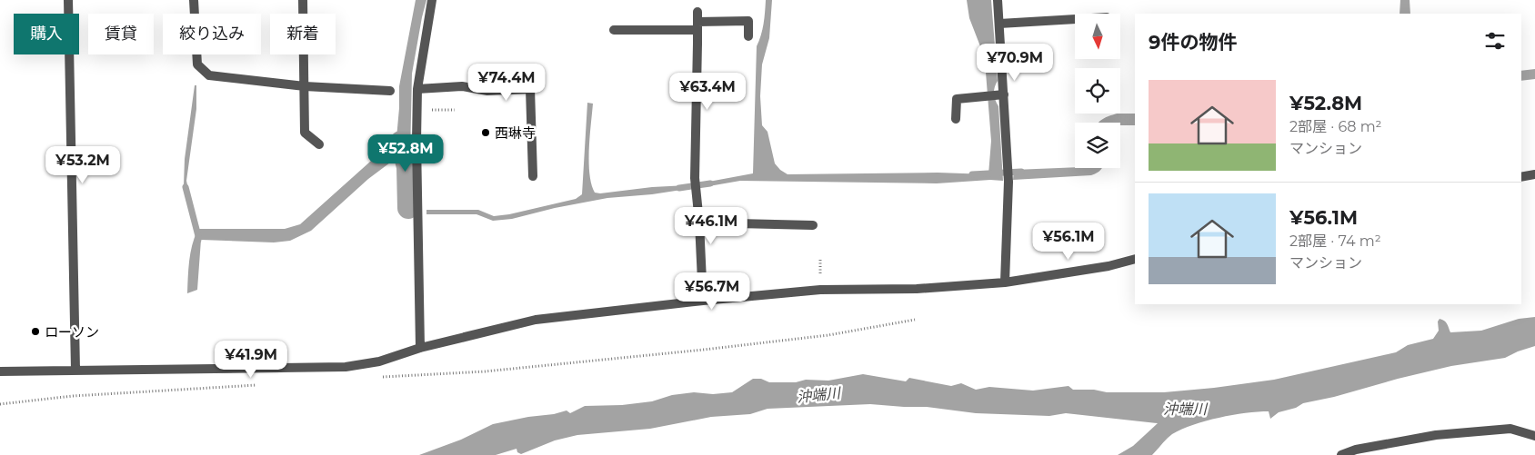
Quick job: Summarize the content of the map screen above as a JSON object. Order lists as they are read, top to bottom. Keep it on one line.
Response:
{"water":["沖端川"],"places":["西琳寺","ローソン"],"north":"bottom","page":{"chip":["購入","賃貸","絞り込み","新着"],"heading":"9件の物件","price":["¥70.9M","¥74.4M","¥63.4M","¥52.8M","¥53.2M","¥46.1M","¥56.1M","¥56.7M","¥41.9M"],"list":[{"name":"¥52.8M","note":"2部屋 · 68 m² · マンション"},{"name":"¥56.1M","note":"2部屋 · 74 m² · マンション"}]}}
